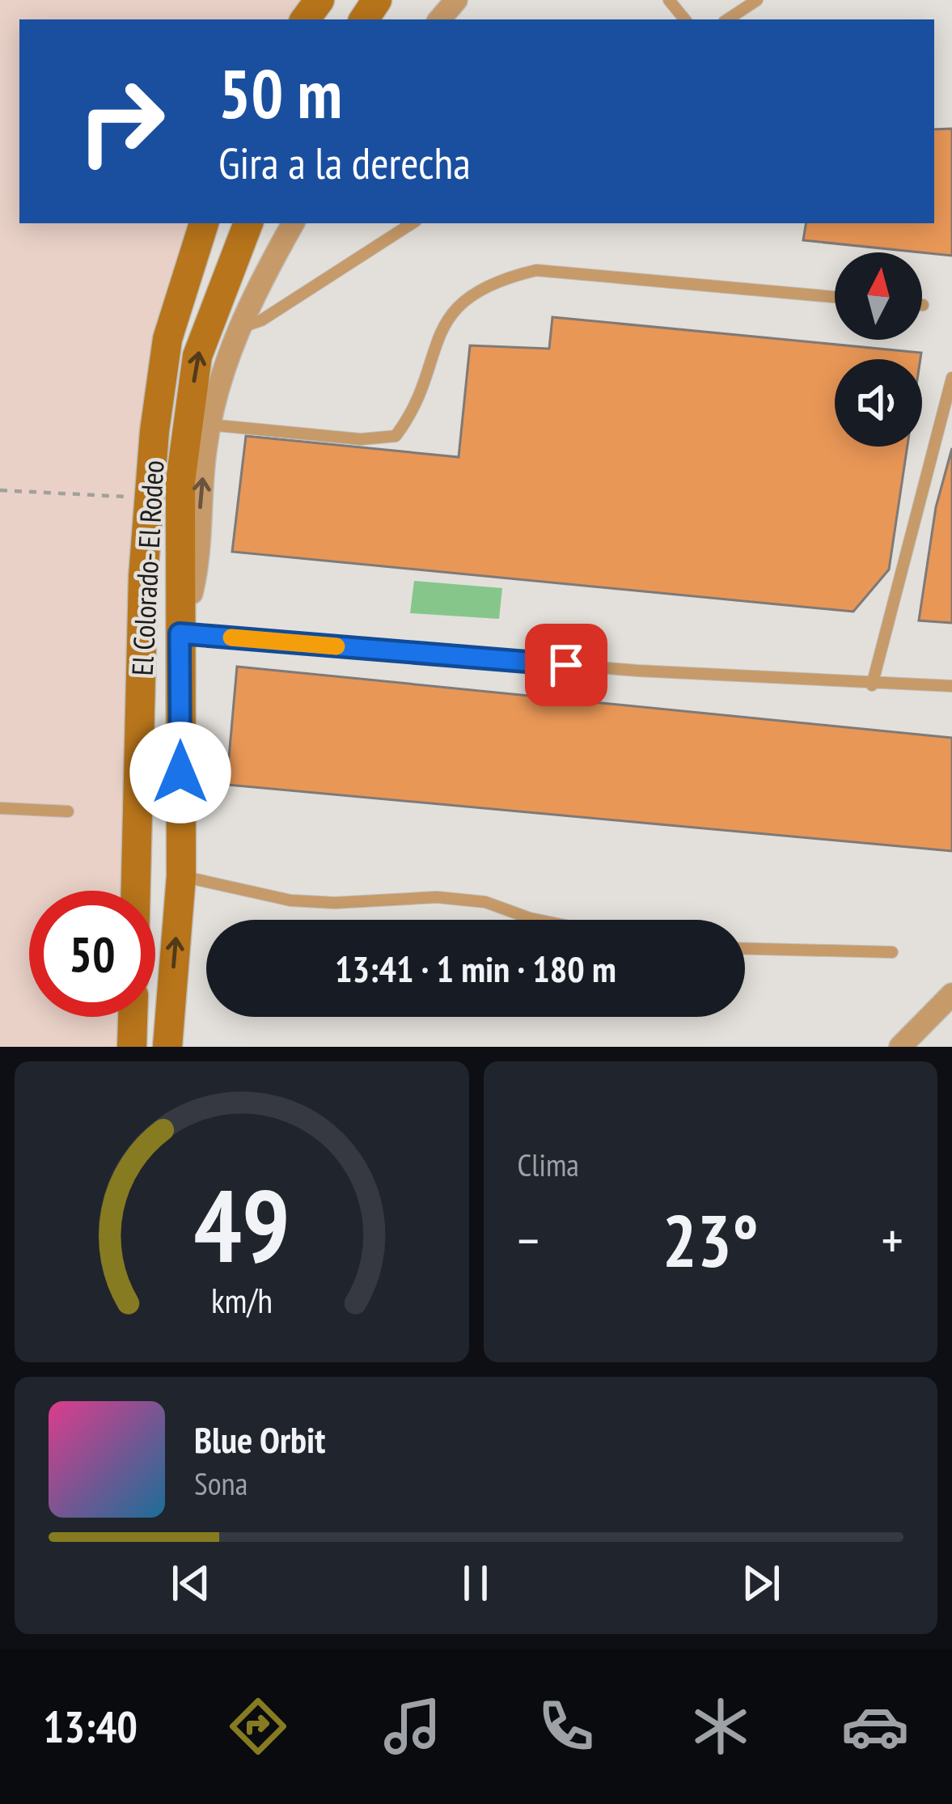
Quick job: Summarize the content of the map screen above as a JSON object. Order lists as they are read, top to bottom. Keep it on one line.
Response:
{"streets":{"main road":["El Colorado- El Rodeo"]},"north":"top","page":{"turn":["50 m","Gira a la derecha"],"limit":"50","trip":"13:41 · 1 min · 180 m","tile":"Clima","heat":["−","23°","+"],"song":["Blue Orbit","Sona"],"tabs":"13:40","gauge":["49","km/h"]}}
